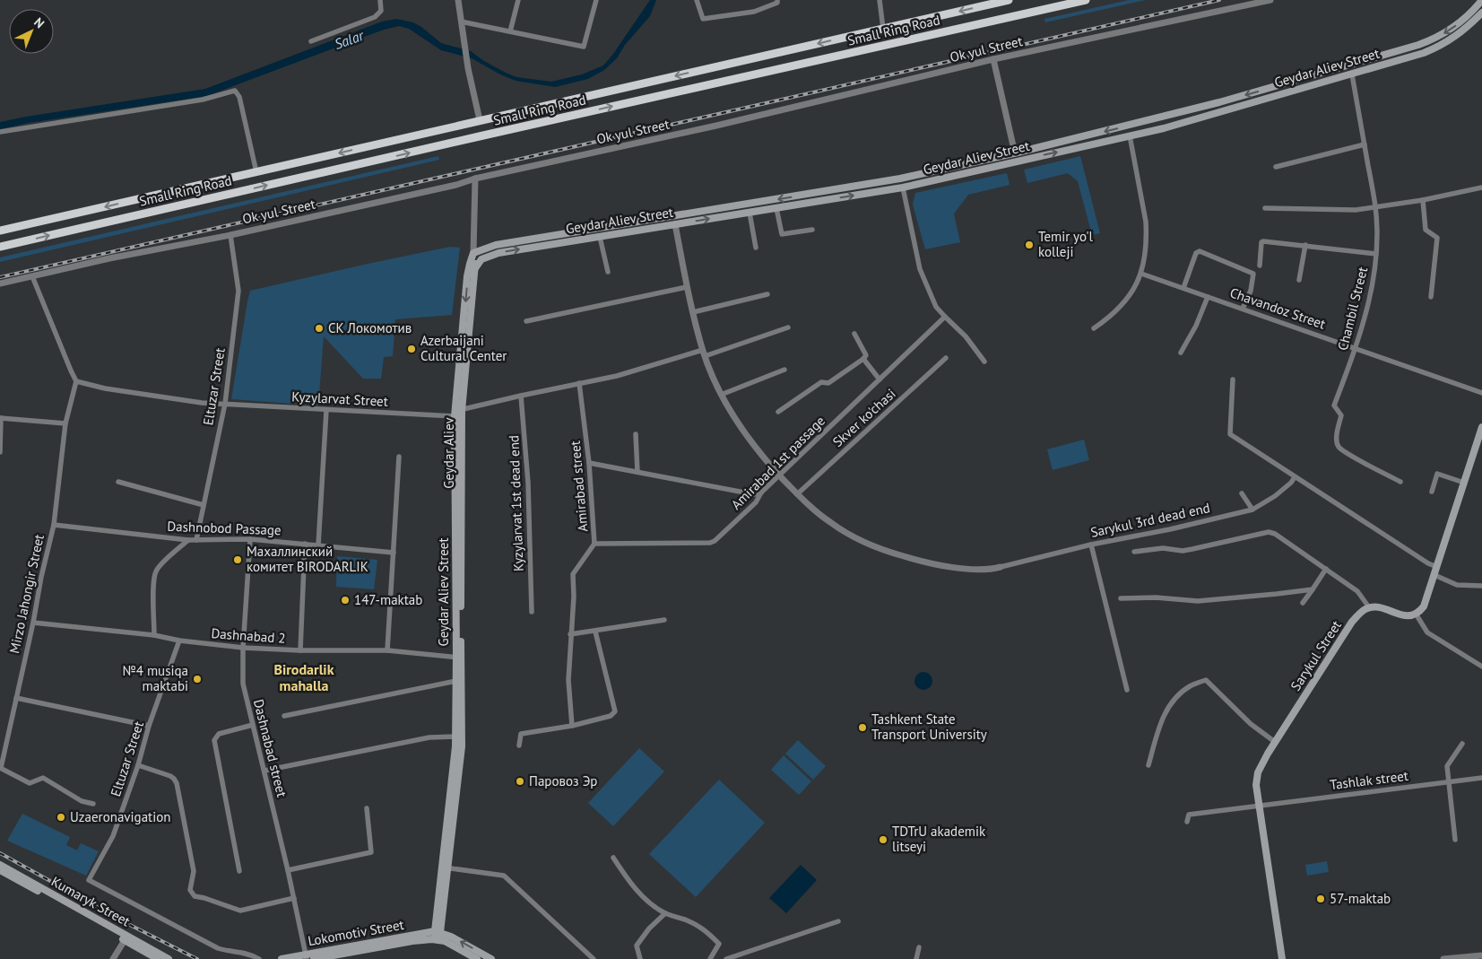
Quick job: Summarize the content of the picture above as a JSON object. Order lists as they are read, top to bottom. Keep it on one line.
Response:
{"streets":{"highway":["Small Ring Road"],"main road":["Geydar Aliev Street","Geydar Aliev","Sarykul Street","Kumaryk Street","Lokomotiv Street"],"street":["Ok yul Street","Chavandoz Street","Chambil Street","Eltuzar Street","Kyzylarvat Street","Skver ko'chasi","Amirabad 1st passage","Amirabad street","Kyzylarvat 1st dead end","Sarykul 3rd dead end","Dashnobod Passage","Mirzo Jahongir Street","Dashnabad 2","Dashnabad street","Tashlak street"]},"crossings":[["Ok yul Street","Geydar Aliev Street"],["Ok yul Street","Eltuzar Street"],["Geydar Aliev Street","Chambil Street"],["Geydar Aliev Street","Kyzylarvat Street"],["Geydar Aliev Street","Geydar Aliev"],["Geydar Aliev Street","Dashnabad 2"],["Geydar Aliev Street","Lokomotiv Street"],["Chavandoz Street","Chambil Street"],["Eltuzar Street","Kyzylarvat Street"],["Eltuzar Street","Dashnobod Passage"],["Eltuzar Street","Dashnabad 2"],["Amirabad 1st passage","Amirabad street"],["Dashnobod Passage","Mirzo Jahongir Street"],["Dashnobod Passage","Dashnabad street"],["Mirzo Jahongir Street","Dashnabad 2"],["Dashnabad 2","Dashnabad street"],["Sarykul Street","Tashlak street"],["Dashnabad street","Lokomotiv Street"]],"districts":["Birodarlik mahalla"],"water":["Salar"],"places":["Temir yo'l kolleji","СК Локомотив","Azerbaijani Cultural Center","Махаллинский комитет BIRODARLIK","147-maktab","№4 musiqa maktabi","Tashkent State Transport University","Паровоз Эр","Uzaeronavigation","TDTrU akademik litseyi","57-maktab"],"north":"top right"}
